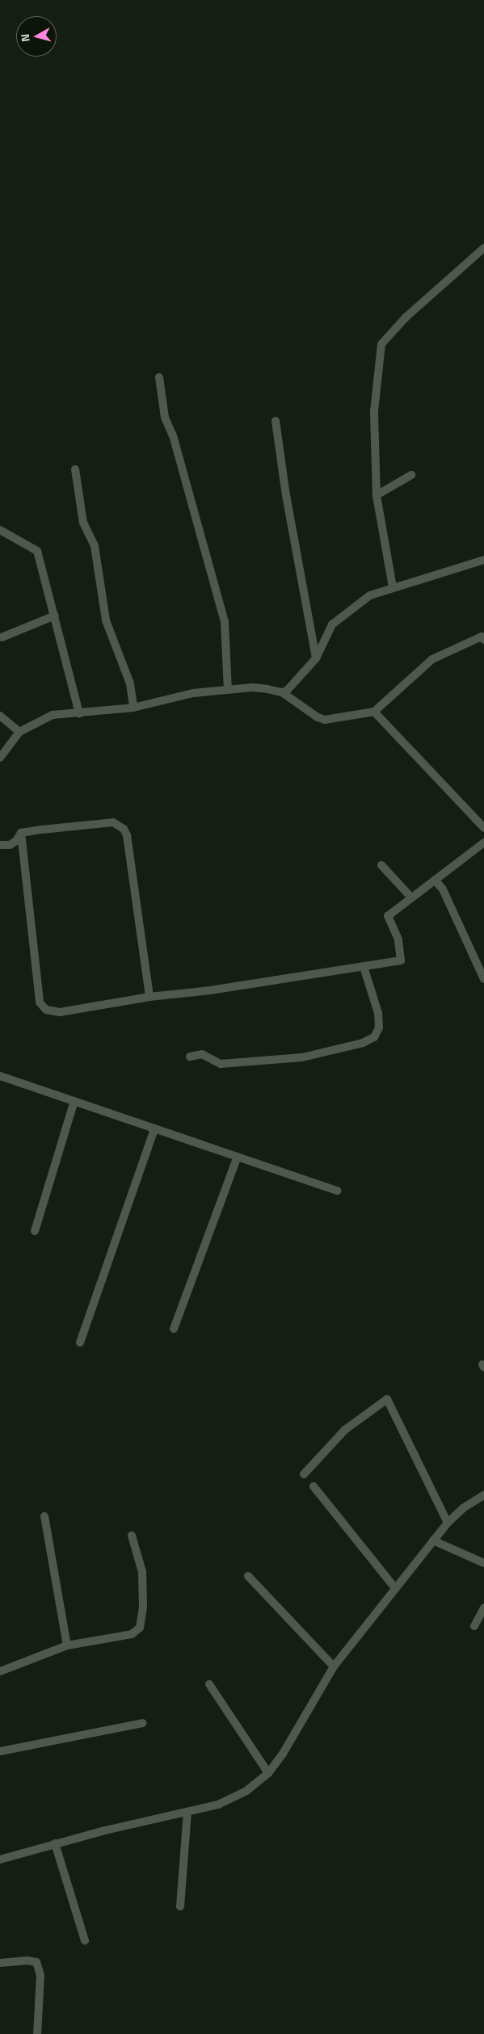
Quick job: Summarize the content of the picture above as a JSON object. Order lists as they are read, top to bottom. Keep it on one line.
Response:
{"north":"left"}
